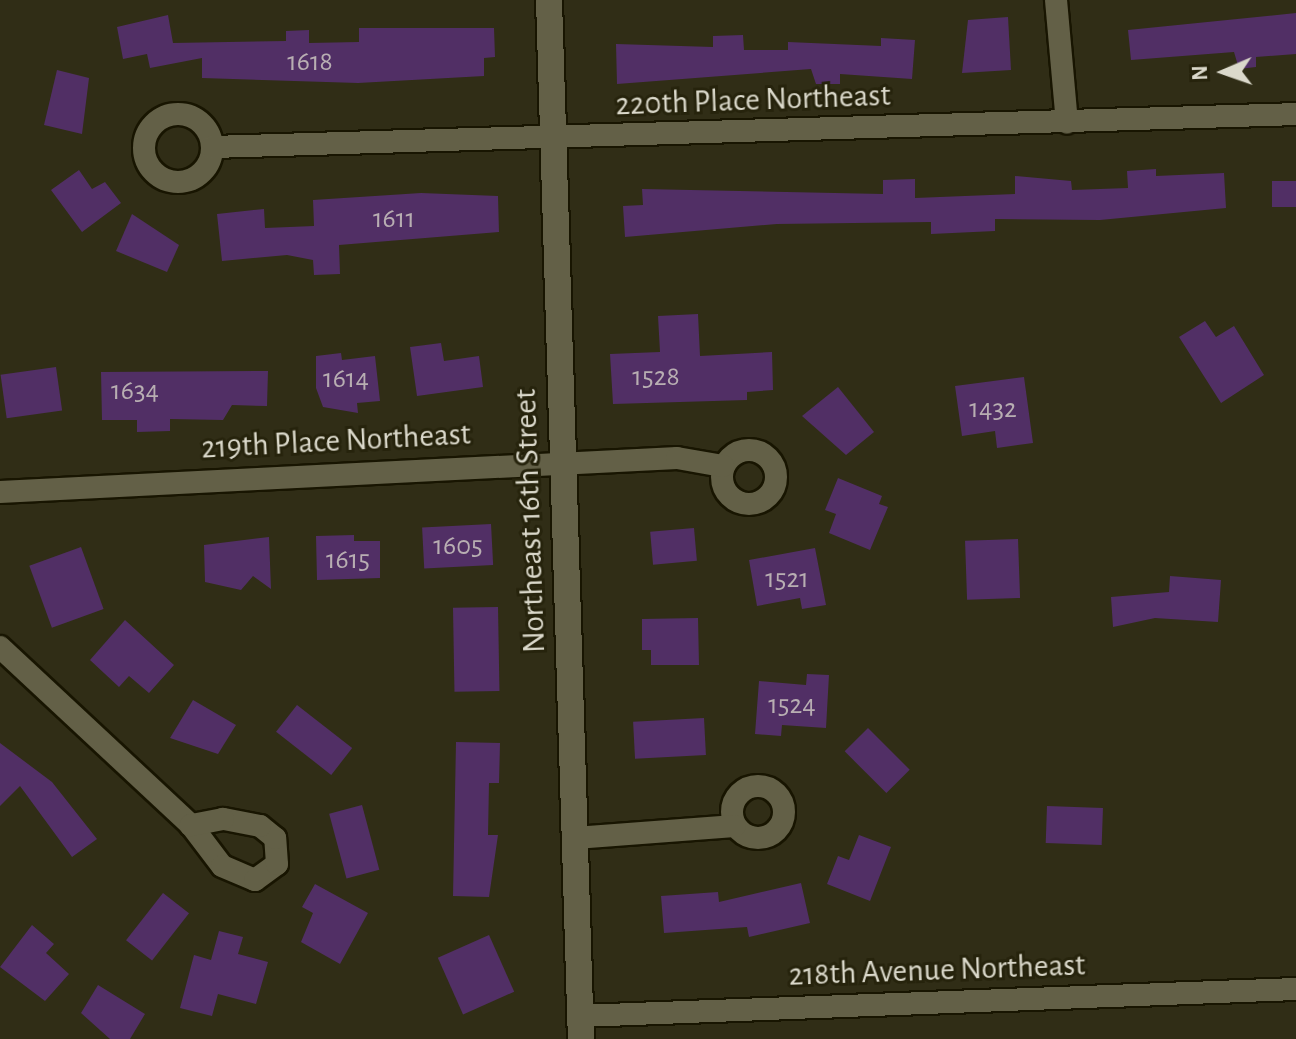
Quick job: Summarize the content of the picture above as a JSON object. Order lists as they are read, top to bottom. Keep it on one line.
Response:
{"streets":{"street":["220th Place Northeast","219th Place Northeast","Northeast 16th Street","218th Avenue Northeast"]},"crossings":[["220th Place Northeast","Northeast 16th Street"],["219th Place Northeast","Northeast 16th Street"],["Northeast 16th Street","218th Avenue Northeast"]],"house_numbers":["1618","1611","1528","1614","1634","1432","1605","1615","1521","1524"],"north":"left"}
